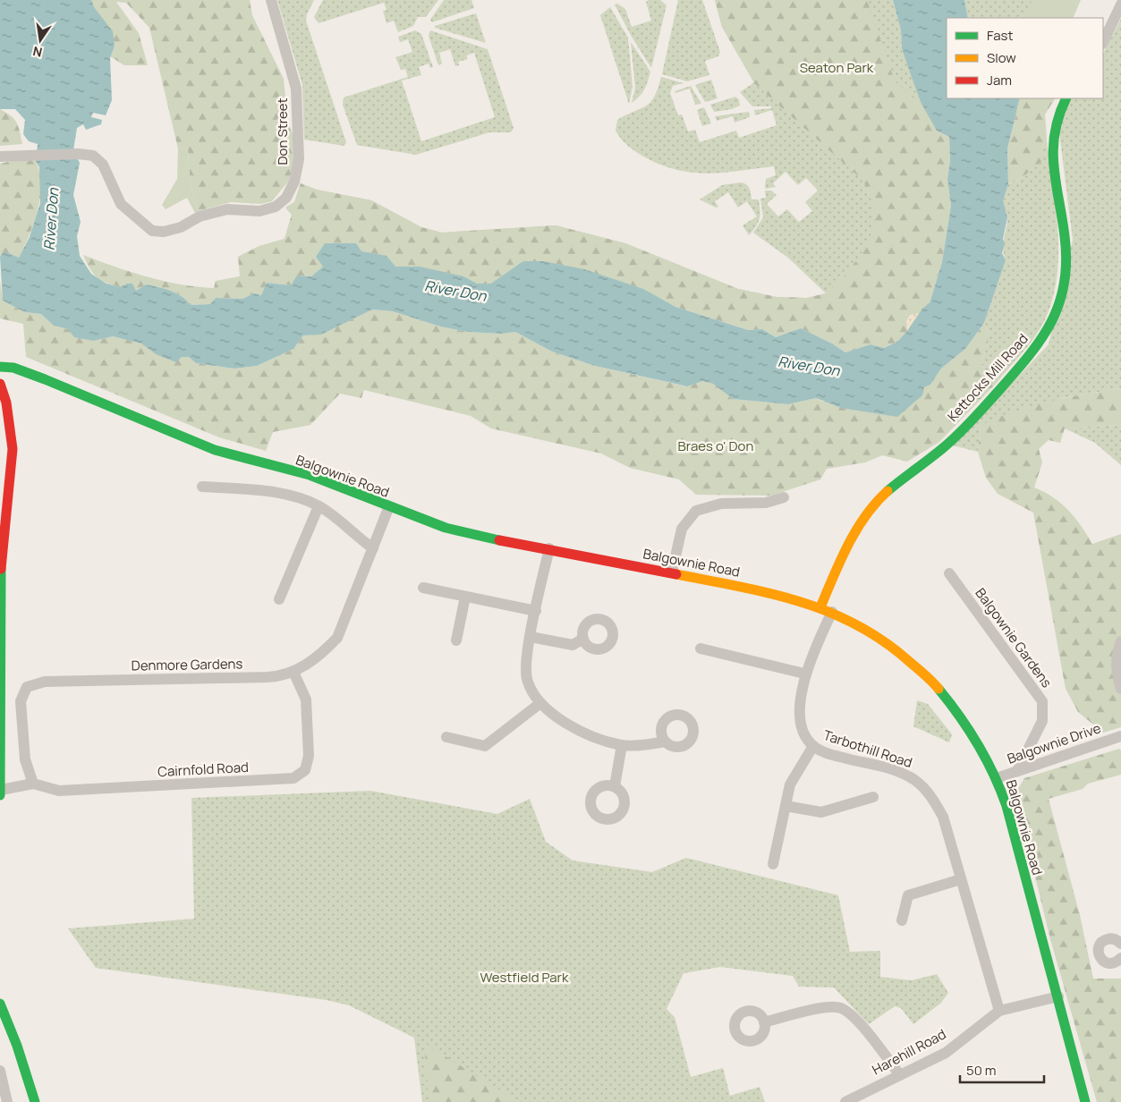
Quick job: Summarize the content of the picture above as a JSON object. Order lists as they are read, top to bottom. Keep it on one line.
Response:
{"streets":{"street":["Don Street","Kettocks Mill Road","Balgownie Road","Balgownie Gardens","Denmore Gardens","Balgownie Drive","Tarbothill Road","Cairnfold Road","Harehill Road"]},"crossings":[["Kettocks Mill Road","Balgownie Road"],["Balgownie Road","Denmore Gardens"],["Balgownie Road","Balgownie Drive"],["Balgownie Road","Tarbothill Road"],["Balgownie Road","Harehill Road"],["Balgownie Gardens","Balgownie Drive"],["Denmore Gardens","Cairnfold Road"],["Tarbothill Road","Harehill Road"]],"water":["River Don"],"parks":["Seaton Park","Braes o' Don","Westfield Park"],"legend":["Fast","Slow","Jam"],"scale_bar":"50 m","north":"bottom"}
